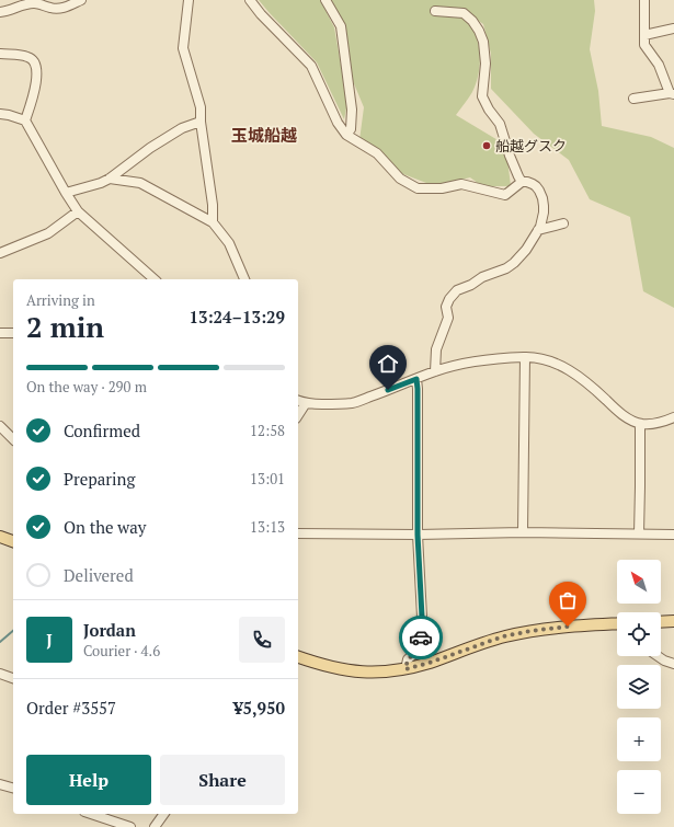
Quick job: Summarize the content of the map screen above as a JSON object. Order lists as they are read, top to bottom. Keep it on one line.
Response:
{"districts":["玉城船越"],"places":["船越グスク"],"north":"top left","page":{"heading":["2 min","Arriving in","13:24–13:29"],"panel":["Jordan","Courier · 4.6","Order #3557","¥5,950"],"bar":"On the way · 290 m","list":[["Confirmed","12:58"],["Preparing","13:01"],["On the way","13:13"],"Delivered"],"map_buttons":["+","−"],"round":"J","buttons":["Help","Share"]}}
